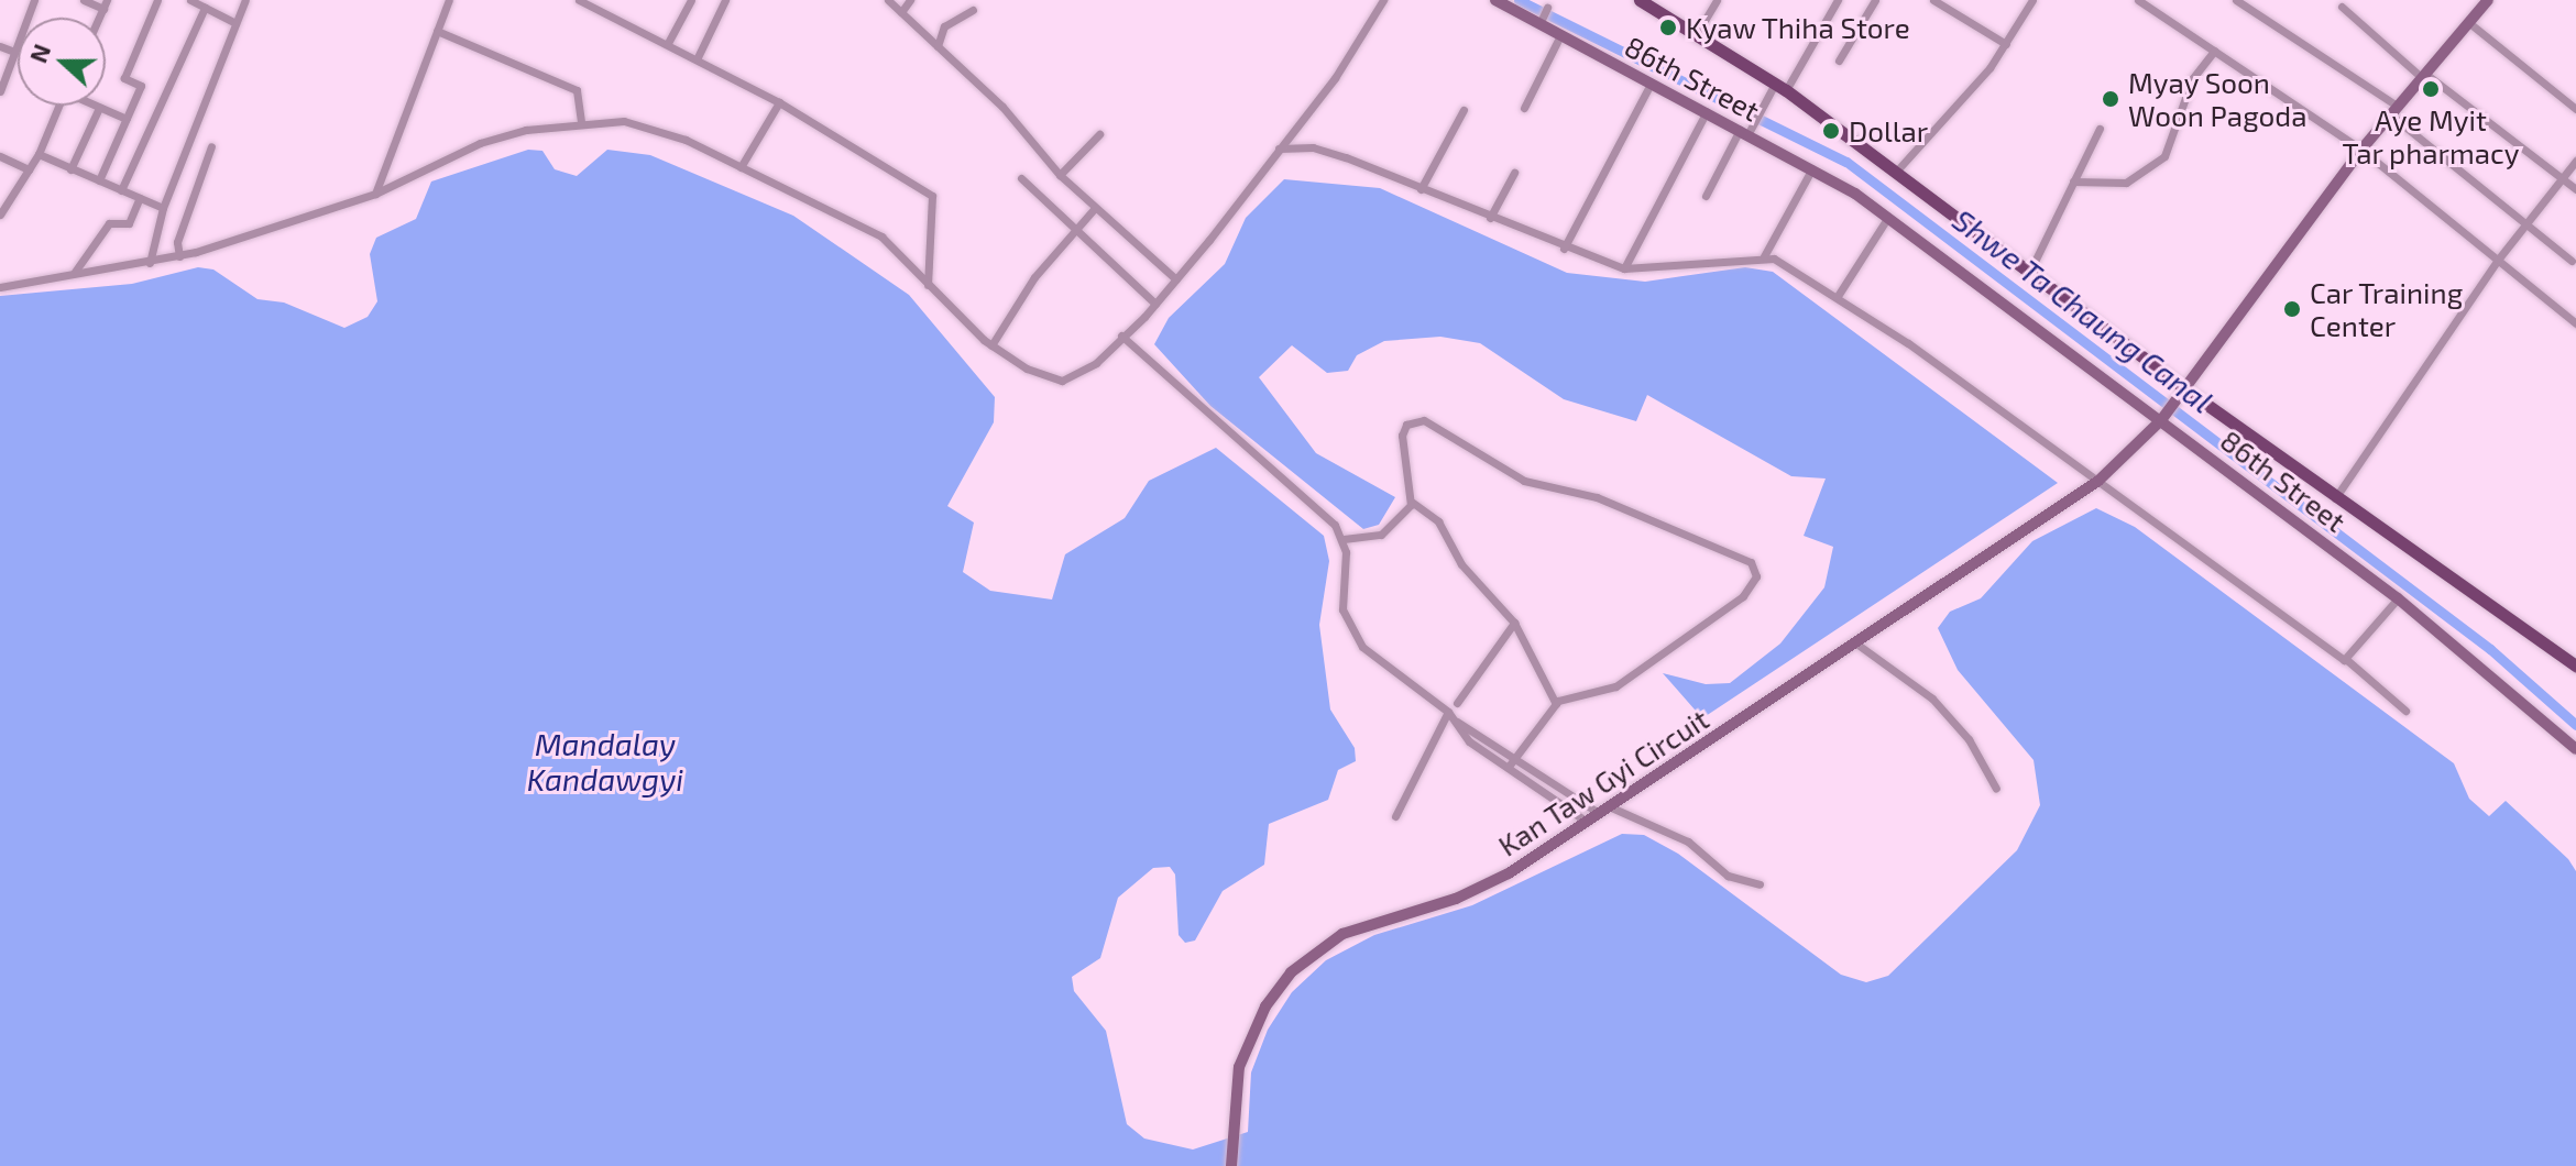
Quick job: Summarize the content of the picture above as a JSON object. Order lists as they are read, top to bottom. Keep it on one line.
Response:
{"streets":{"street":["86th Street","Kan Taw Gyi Circuit"]},"crossings":[["86th Street","Kan Taw Gyi Circuit"]],"water":["Shwe Ta Chaung Canal","Mandalay Kandawgyi"],"places":["Kyaw Thiha Store","Aye Myit Tar pharmacy","Myay Soon Woon Pagoda","Dollar","Car Training Center"],"north":"left"}
